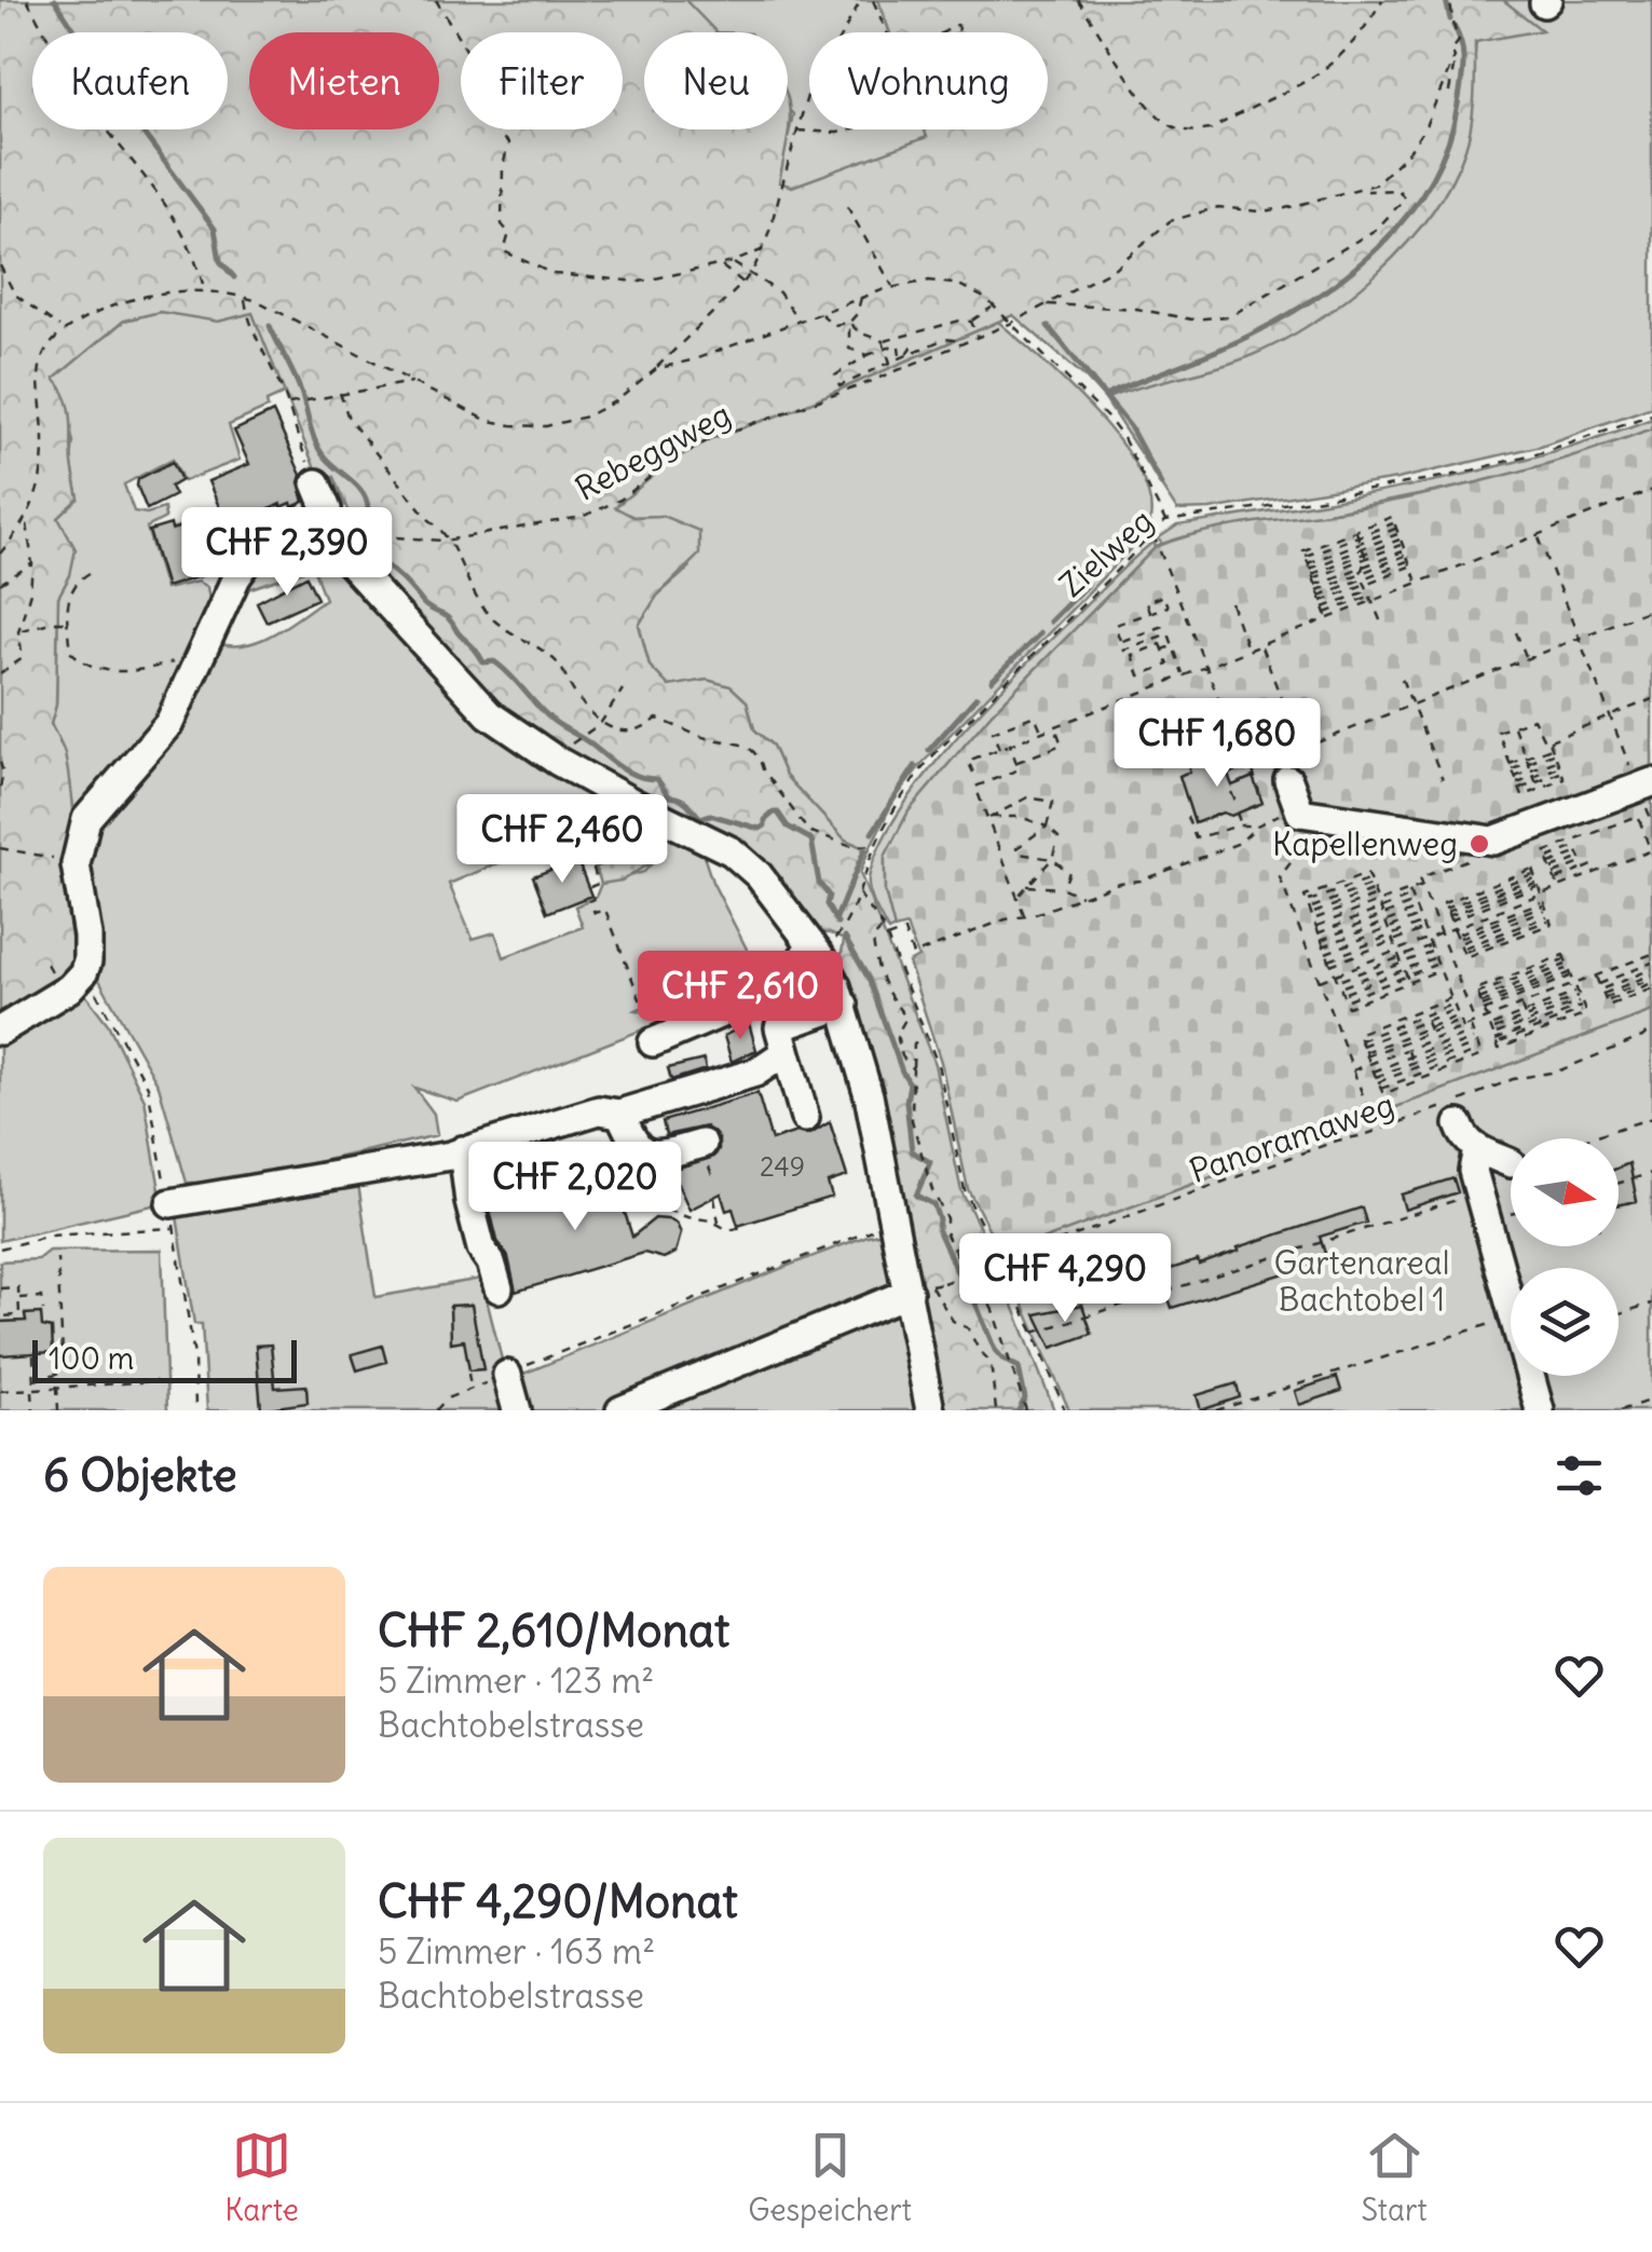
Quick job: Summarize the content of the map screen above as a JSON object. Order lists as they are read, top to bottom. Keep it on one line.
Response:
{"streets":{"path":["Rebeggweg","Zielweg","Panoramaweg"]},"parks":["Gartenareal Bachtobel 1"],"places":["Kapellenweg"],"house_numbers":["249"],"scale_bar":"100 m","north":"right","page":{"chip":["Kaufen","Mieten","Filter","Neu","Wohnung"],"price":["CHF 2,390","CHF 1,680","CHF 2,460","CHF 2,610","CHF 2,020","CHF 4,290"],"scale":"100 m","heading":"6 Objekte","list":[{"name":"CHF 2,610/Monat","note":"5 Zimmer · 123 m² · Bachtobelstrasse"},{"name":"CHF 4,290/Monat","note":"5 Zimmer · 163 m² · Bachtobelstrasse"}],"tabs":["Karte","Gespeichert","Start"]}}
